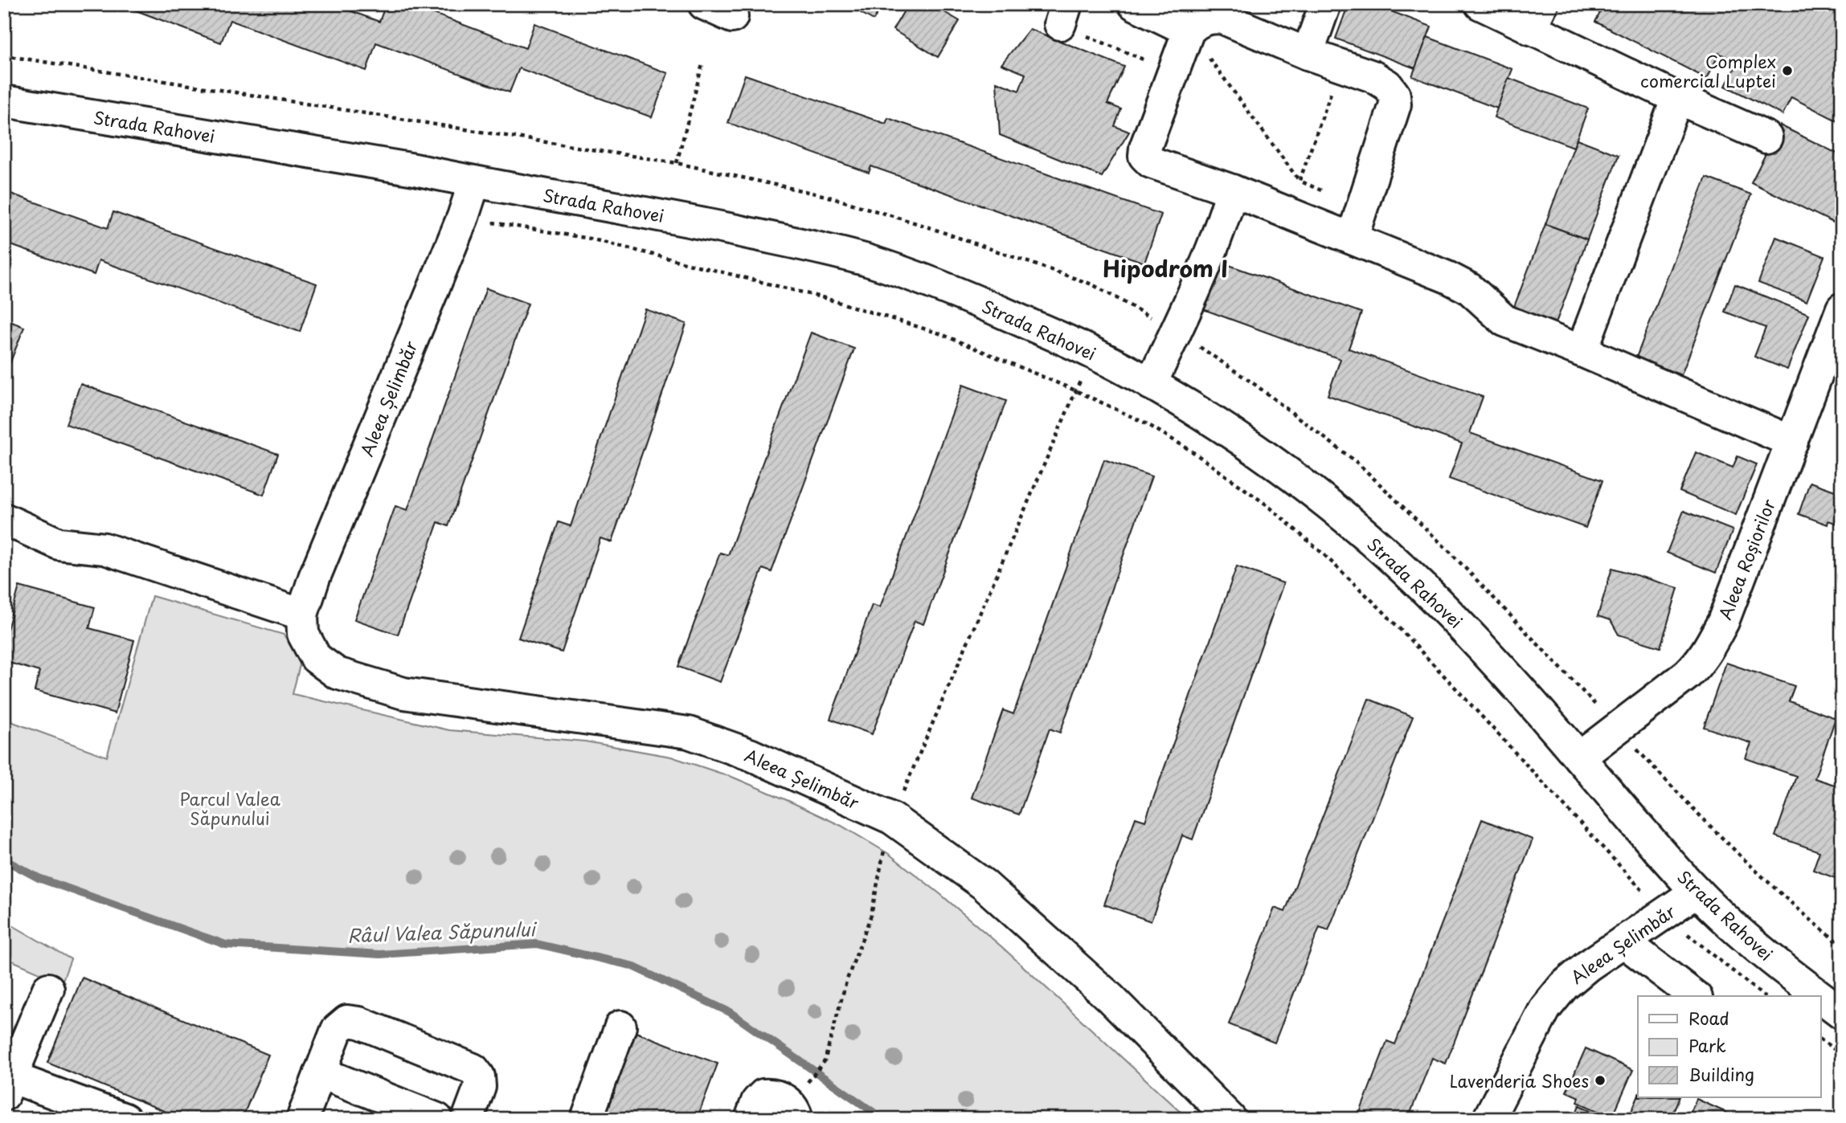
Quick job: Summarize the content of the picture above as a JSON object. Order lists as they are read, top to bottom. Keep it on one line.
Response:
{"streets":{"street":["Strada Rahovei","Aleea Șelimbăr","Aleea Roșiorilor"]},"crossings":[["Strada Rahovei","Aleea Șelimbăr"],["Strada Rahovei","Aleea Roșiorilor"]],"districts":["Hipodrom I"],"water":["Râul Valea Săpunului"],"parks":["Parcul Valea Săpunului"],"places":["Complex comercial Luptei","Lavenderia Shoes"],"legend":["Road","Park","Building"]}
